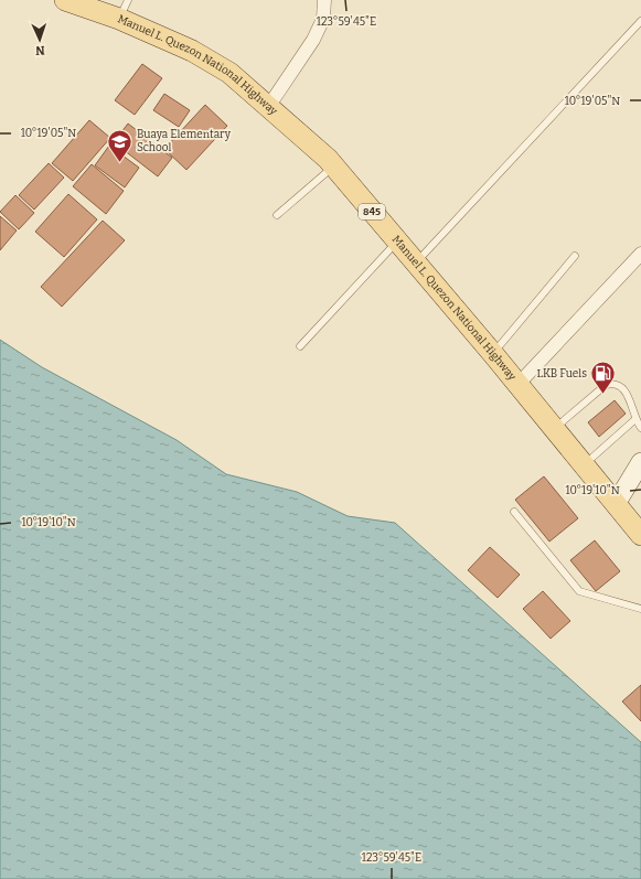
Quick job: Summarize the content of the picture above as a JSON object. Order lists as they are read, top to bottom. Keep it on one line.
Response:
{"streets":{"main road":["Manuel L. Quezon National Highway","845"]},"places":{"school or university":["Buaya Elementary School"],"fuel station":["LKB Fuels"]},"north":"bottom","coordinates":["123°59'45\"E","10°19'05\"N","10°19'10\"N"]}
